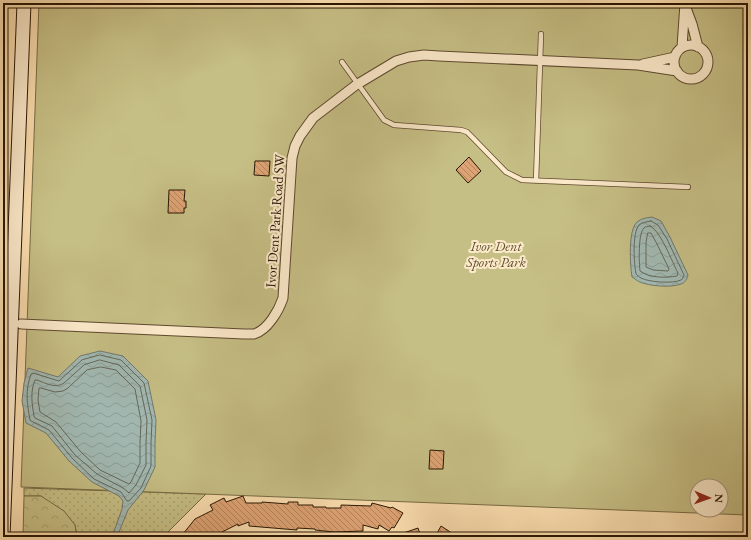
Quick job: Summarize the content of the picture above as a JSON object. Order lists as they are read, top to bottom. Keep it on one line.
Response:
{"streets":{"street":["Ivor Dent Park Road SW"]},"parks":["Ivor Dent Sports Park"],"north":"right"}
